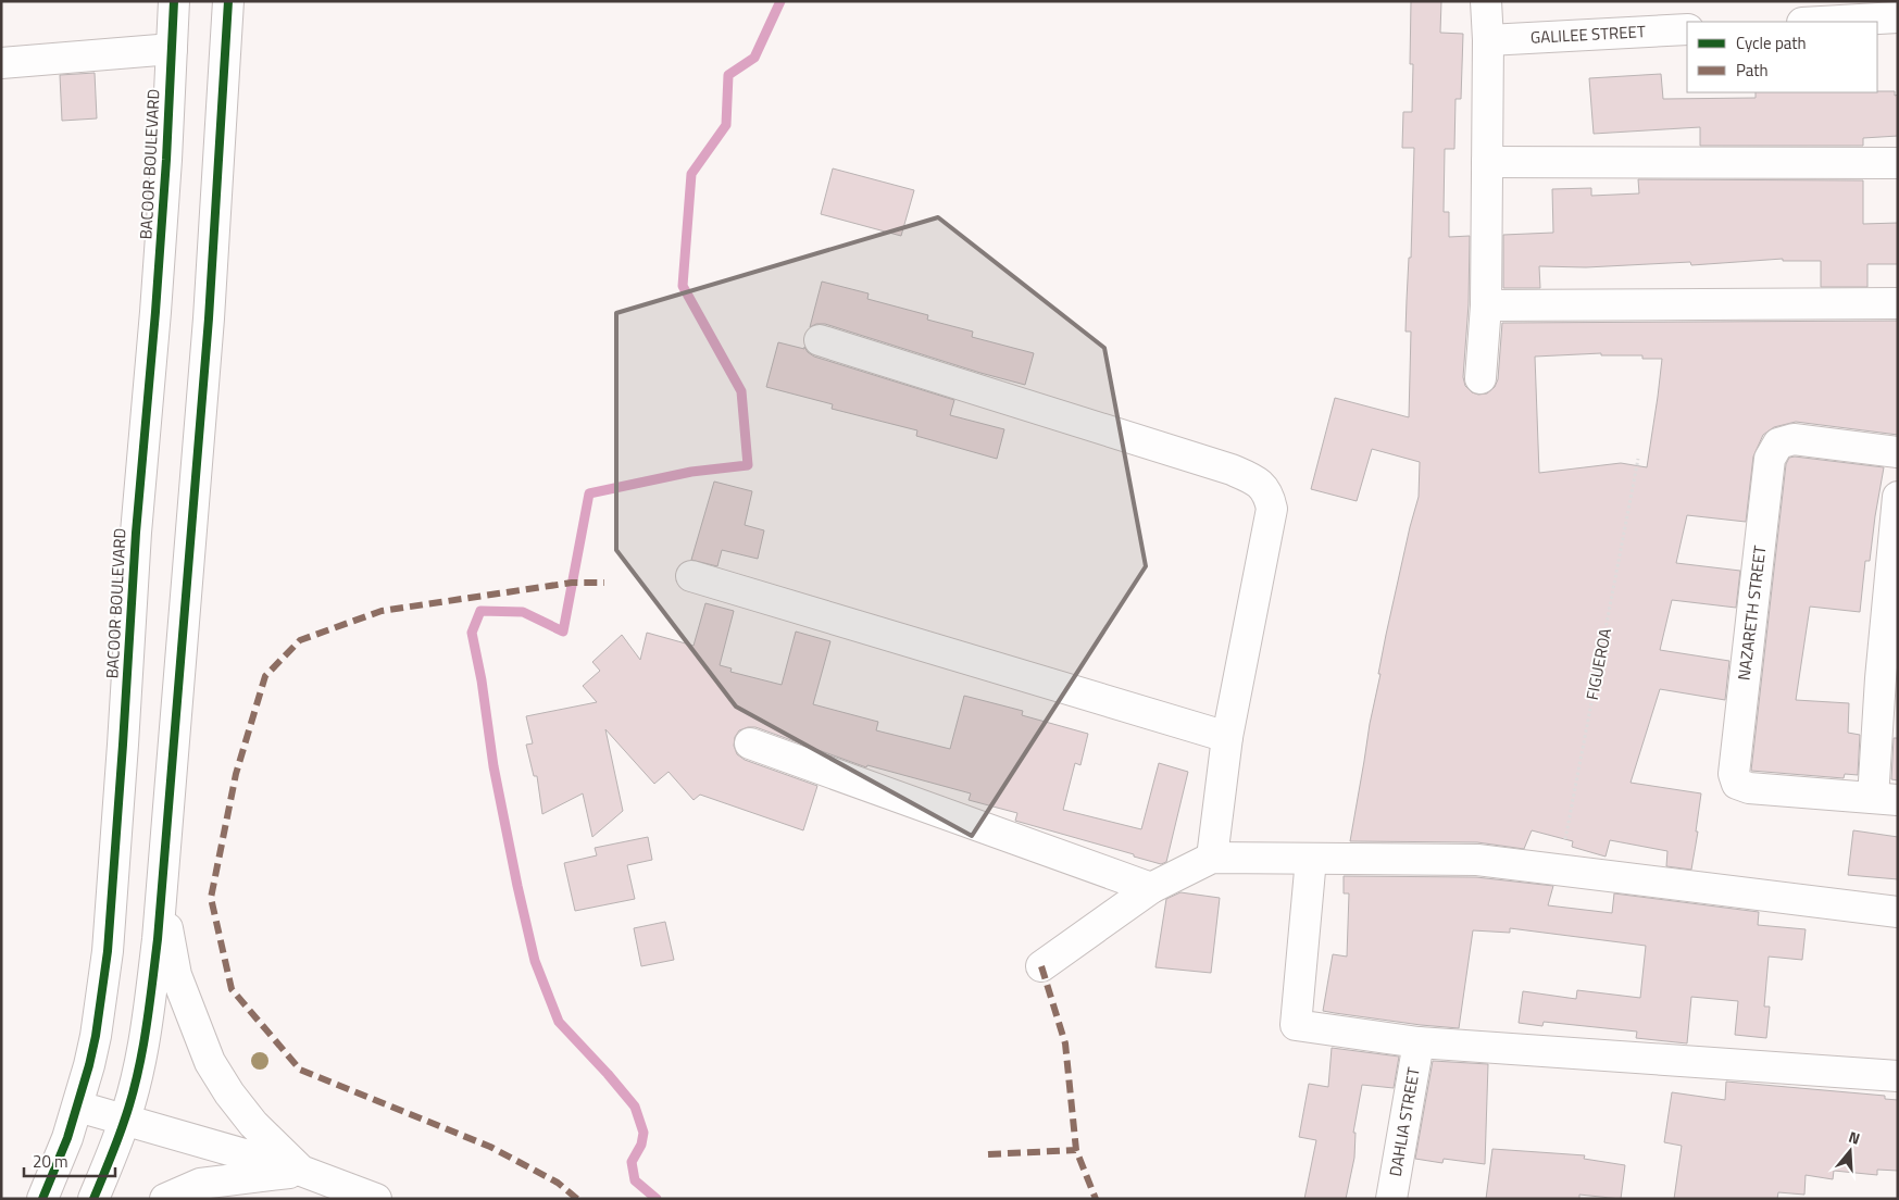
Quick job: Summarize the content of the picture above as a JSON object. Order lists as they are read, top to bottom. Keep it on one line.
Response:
{"streets":{"street":["GALILEE STREET","BACOOR BOULEVARD","NAZARETH STREET","DAHLIA STREET"],"path":["FIGUEROA"]},"legend":["Cycle path","Path"],"scale_bar":"20 m","north":"top"}
